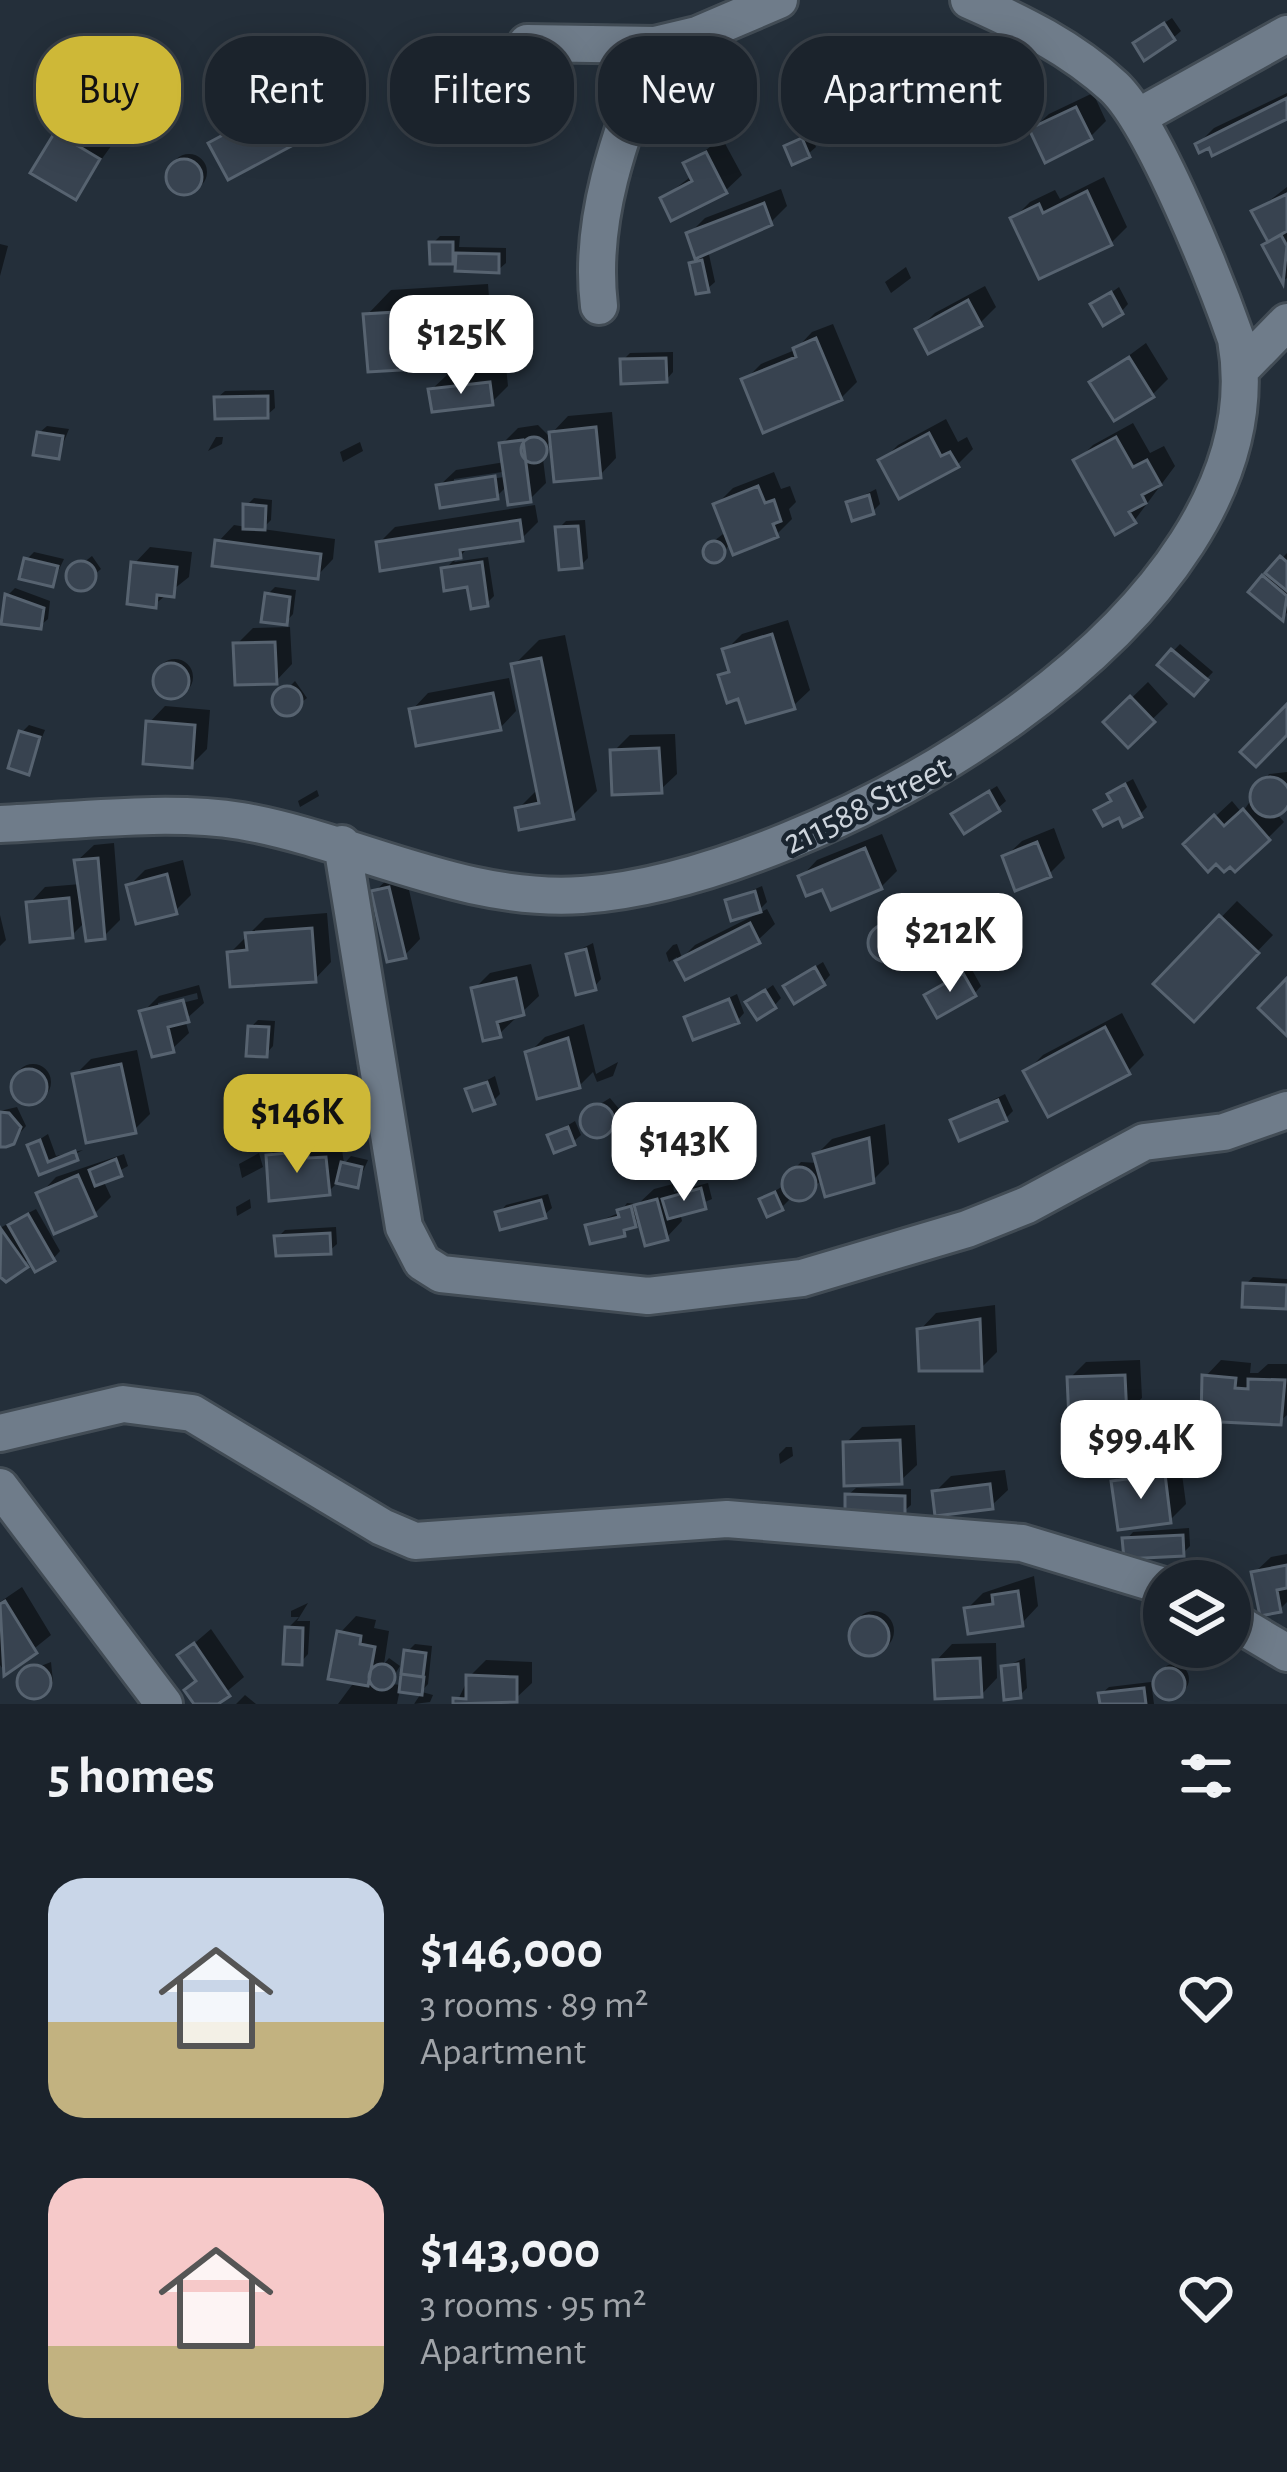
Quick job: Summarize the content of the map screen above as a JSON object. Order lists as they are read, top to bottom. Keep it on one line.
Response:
{"streets":{"street":["211588 Street"]},"page":{"chip":["Buy","Rent","Filters","New","Apartment"],"price":["$125K","$212K","$146K","$143K","$99.4K"],"heading":"5 homes","list":[{"name":"$146,000","note":"3 rooms · 89 m² · Apartment"},{"name":"$143,000","note":"3 rooms · 95 m² · Apartment"}]}}
